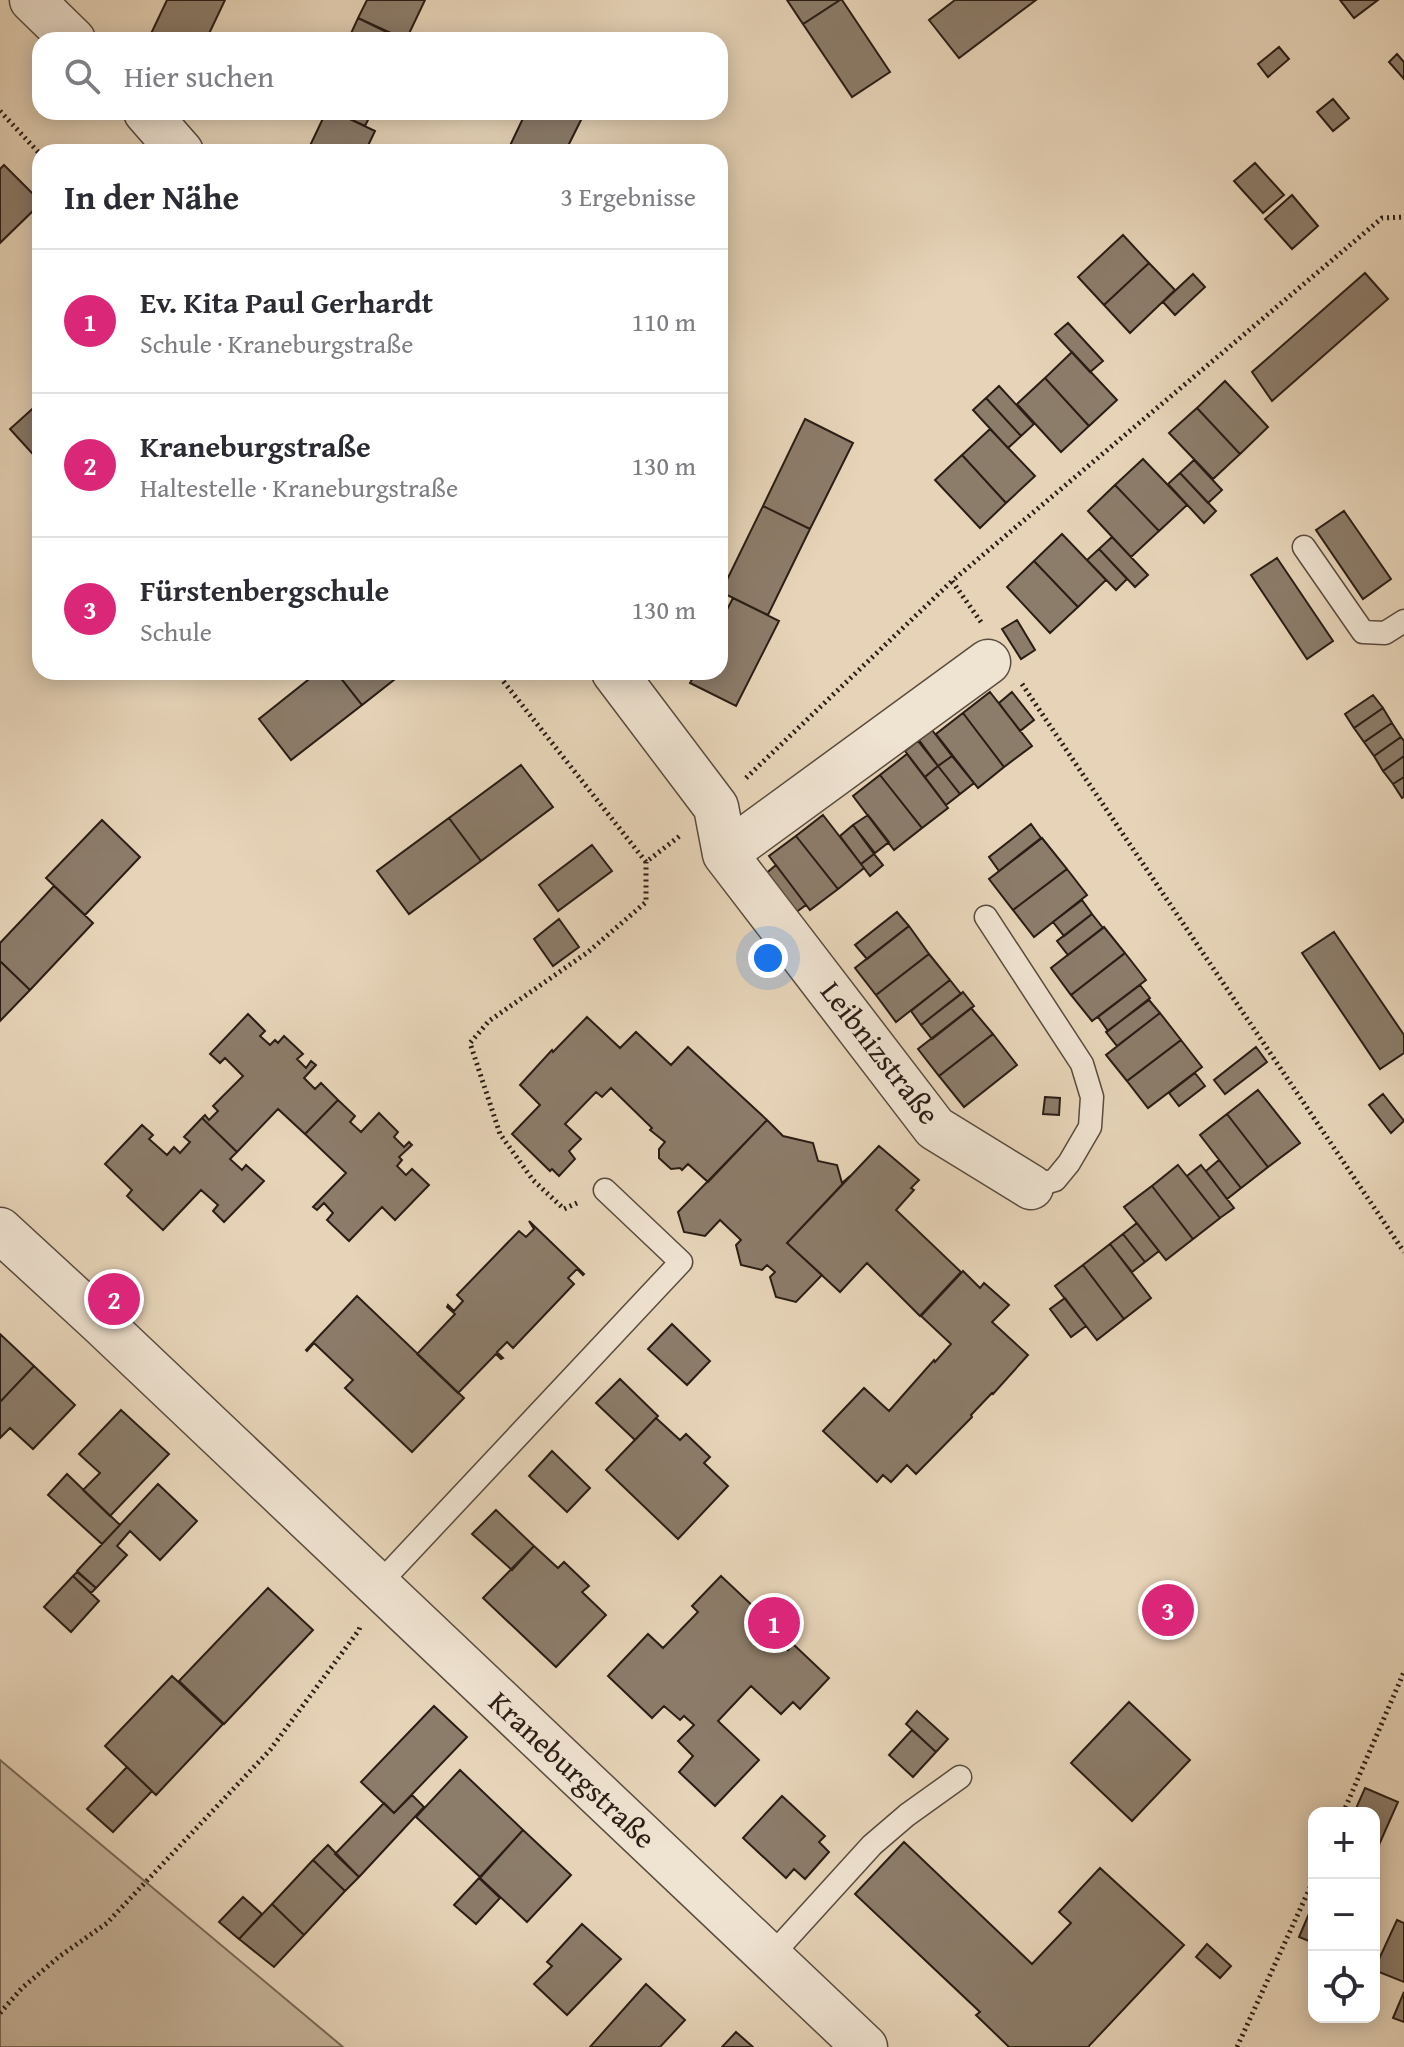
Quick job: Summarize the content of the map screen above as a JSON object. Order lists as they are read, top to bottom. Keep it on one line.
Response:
{"streets":{"street":["Leibnizstraße","Kraneburgstraße"]},"page":{"search":"Hier suchen","heading":["In der Nähe","3 Ergebnisse"],"list":[{"mark":"1","name":"Ev. Kita Paul Gerhardt","note":"Schule · Kraneburgstraße","value":"110 m"},{"mark":"2","name":"Kraneburgstraße","note":"Haltestelle · Kraneburgstraße","value":"130 m"},{"mark":"3","name":"Fürstenbergschule","note":"Schule","value":"130 m"}],"pins":["2","3","1"],"map_buttons":["+","−"]}}
